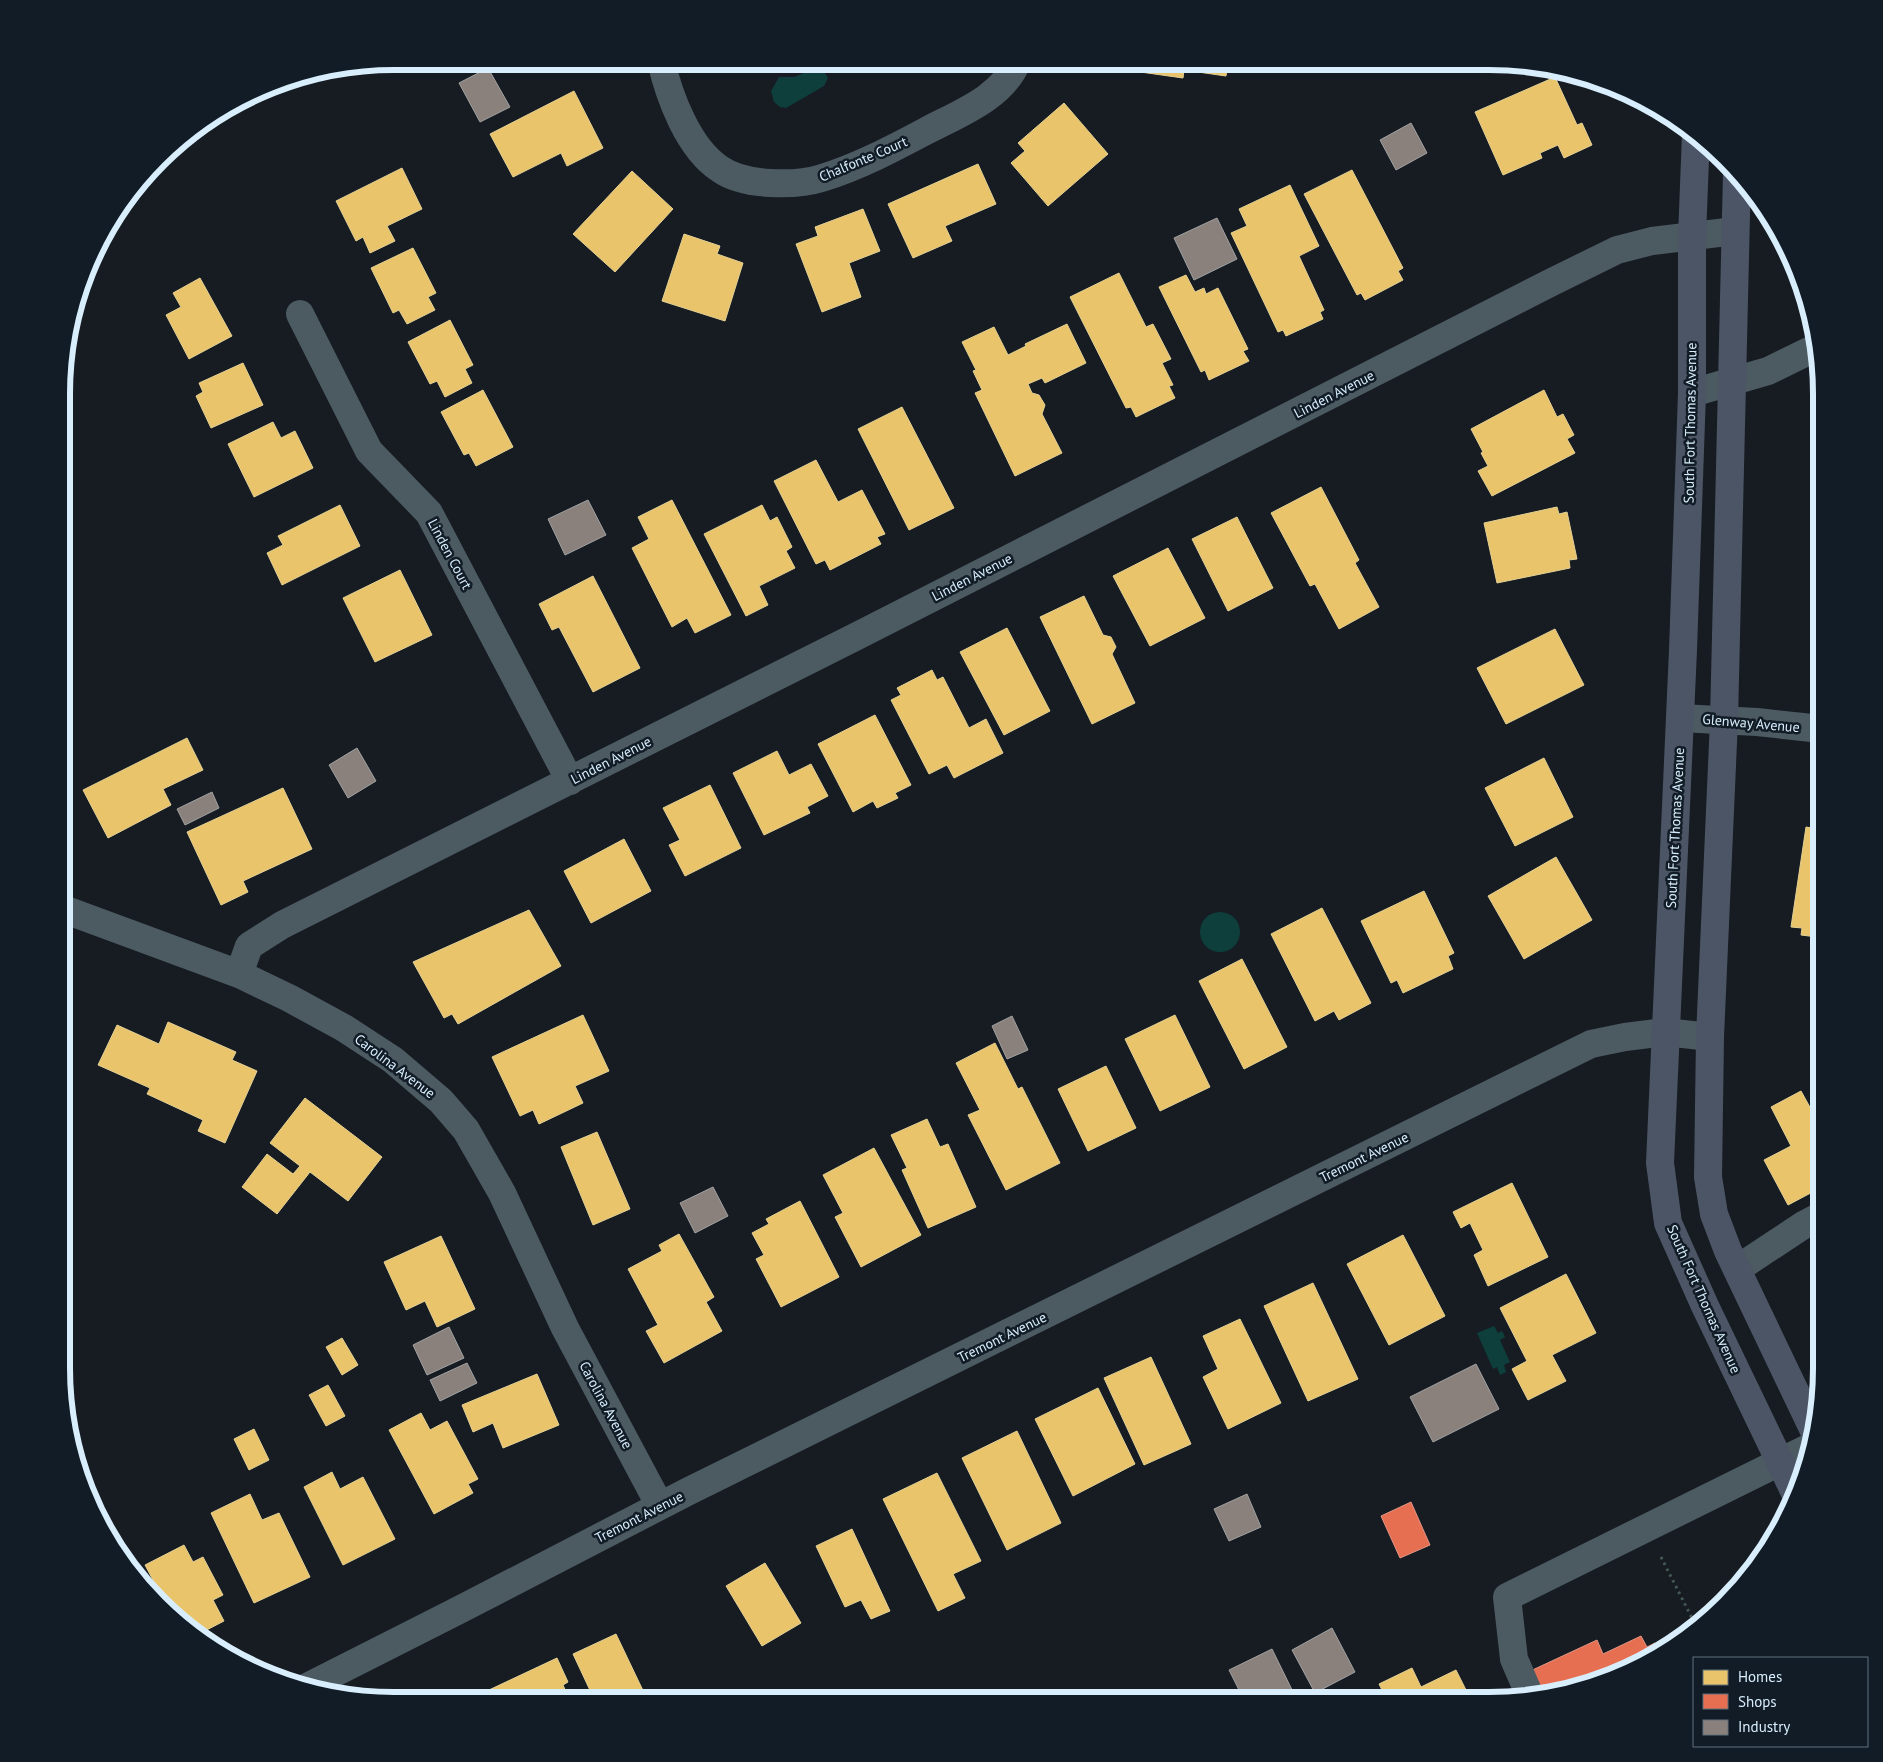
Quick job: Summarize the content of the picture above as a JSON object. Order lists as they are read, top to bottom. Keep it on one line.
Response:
{"streets":{"main road":["South Fort Thomas Avenue"],"street":["Chalfonte Court","Linden Avenue","Linden Court","Glenway Avenue","Carolina Avenue","Tremont Avenue"]},"crossings":[["Linden Avenue","South Fort Thomas Avenue"],["Linden Avenue","Linden Court"],["Linden Avenue","Carolina Avenue"],["South Fort Thomas Avenue","Glenway Avenue"],["South Fort Thomas Avenue","Tremont Avenue"],["Carolina Avenue","Tremont Avenue"]],"legend":["Homes","Shops","Industry"]}
